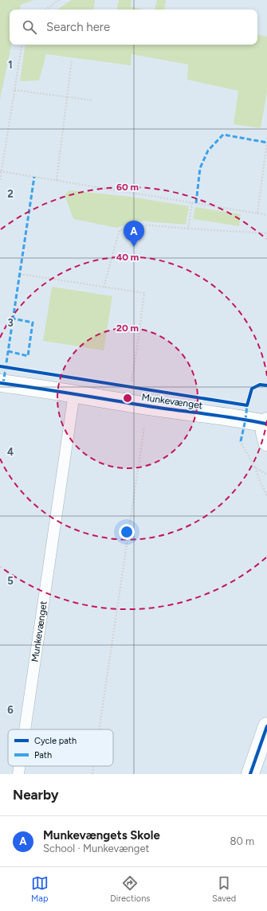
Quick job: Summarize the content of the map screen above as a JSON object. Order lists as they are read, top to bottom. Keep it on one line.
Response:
{"streets":{"street":["Munkevænget"]},"legend":["Cycle path","Path"],"page":{"search":"Search here","pins":"A","heading":"Nearby","list":[{"mark":"A","name":"Munkevængets Skole","note":"School · Munkevænget","value":"80 m"}],"nav":["Map","Directions","Saved"]},"grid":{"rows":["1","2","3","4","5","6"]},"rings":["60 m","40 m","20 m"]}
